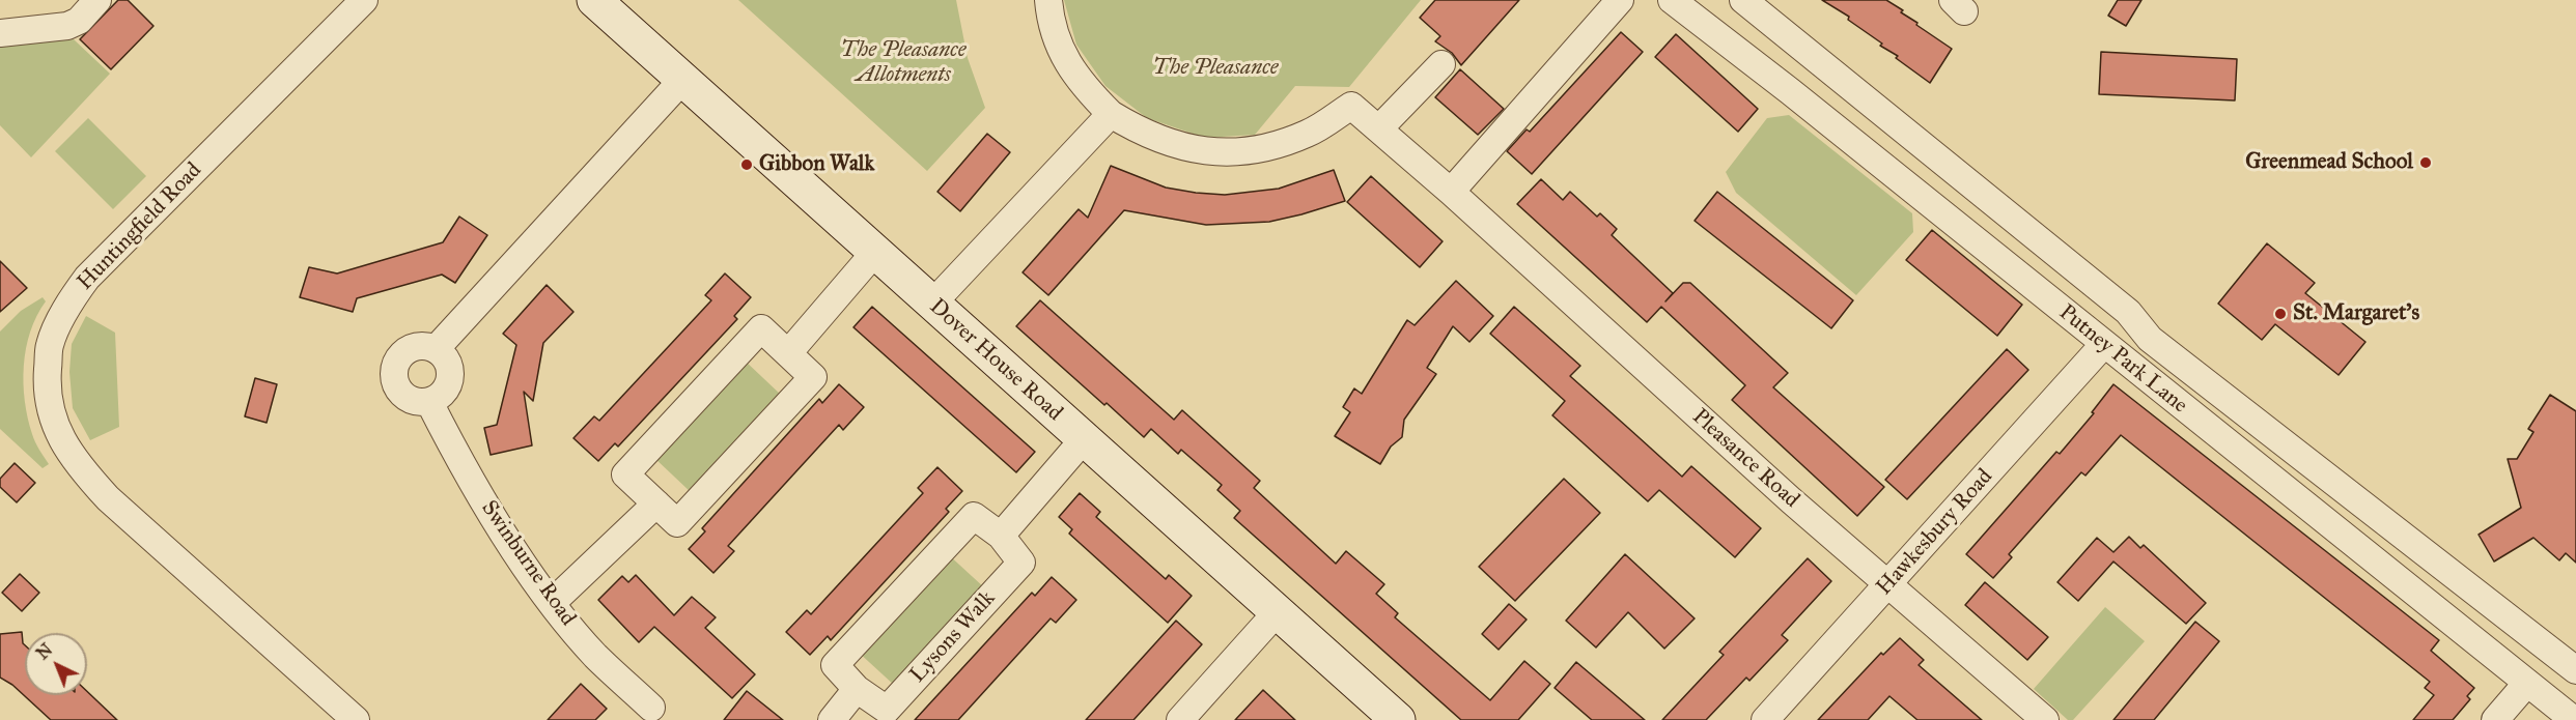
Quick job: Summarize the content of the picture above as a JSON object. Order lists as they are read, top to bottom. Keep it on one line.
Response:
{"streets":{"street":["Huntingfield Road","Putney Park Lane","Dover House Road","Pleasance Road","Hawkesbury Road","Swinburne Road","Lysons Walk"]},"crossings":[["Putney Park Lane","Hawkesbury Road"],["Pleasance Road","Hawkesbury Road"]],"parks":["The Pleasance Allotments","The Pleasance"],"places":["Greenmead School","Gibbon Walk","St. Margaret's"],"north":"top left"}
